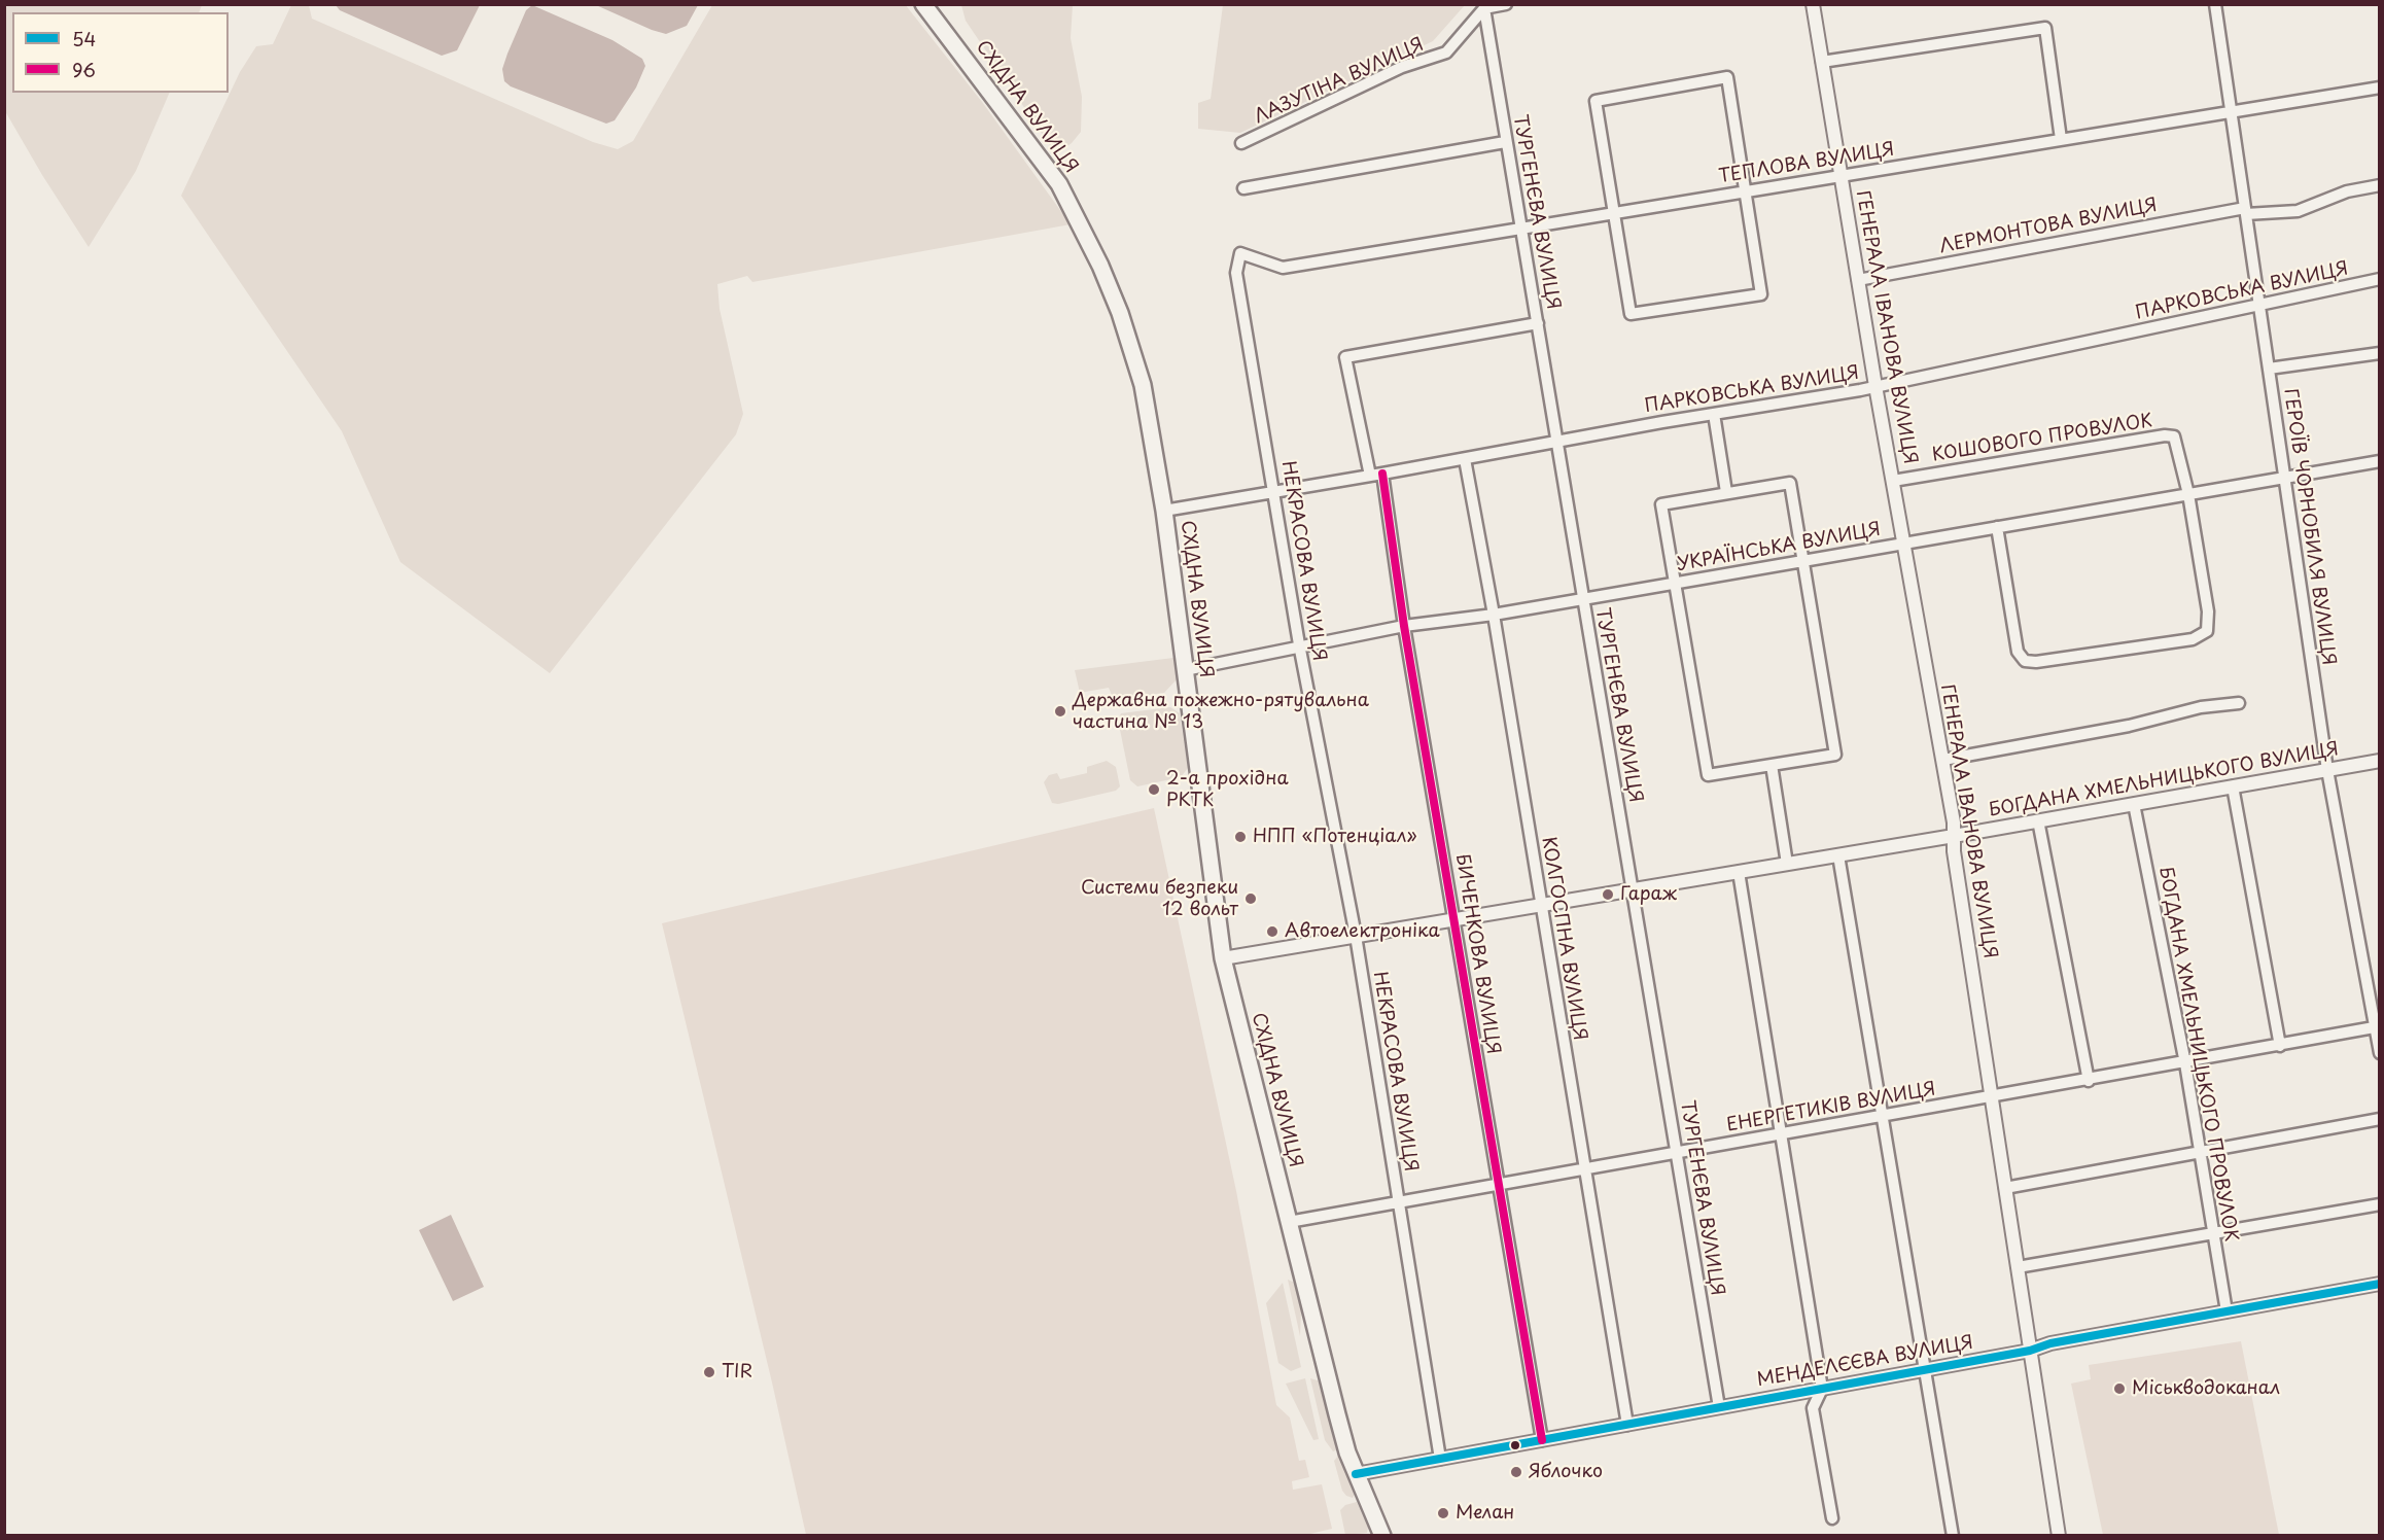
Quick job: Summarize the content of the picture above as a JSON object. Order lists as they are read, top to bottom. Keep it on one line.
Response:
{"streets":{"main road":["СХІДНА ВУЛИЦЯ"],"street":["ЛАЗУТІНА ВУЛИЦЯ","ТЕПЛОВА ВУЛИЦЯ","ТУРГЕНЄВА ВУЛИЦЯ","ЛЕРМОНТОВА ВУЛИЦЯ","ПАРКОВСЬКА ВУЛИЦЯ","ГЕНЕРАЛА ІВАНОВА ВУЛИЦЯ","КОШОВОГО ПРОВУЛОК","ГЕРОЇВ ЧОРНОБИЛЯ ВУЛИЦЯ","УКРАЇНСЬКА ВУЛИЦЯ","НЕКРАСОВА ВУЛИЦЯ","БОГДАНА ХМЕЛЬНИЦЬКОГО ВУЛИЦЯ","КОЛГОСПНА ВУЛИЦЯ","БИЧЕНКОВА ВУЛИЦЯ","БОГДАНА ХМЕЛЬНИЦЬКОГО ПРОВУЛОК","ЕНЕРГЕТИКІВ ВУЛИЦЯ","МЕНДЕЛЄЄВА ВУЛИЦЯ"]},"crossings":[["ЛАЗУТІНА ВУЛИЦЯ","ТУРГЕНЄВА ВУЛИЦЯ"],["СХІДНА ВУЛИЦЯ","ПАРКОВСЬКА ВУЛИЦЯ"],["СХІДНА ВУЛИЦЯ","УКРАЇНСЬКА ВУЛИЦЯ"],["СХІДНА ВУЛИЦЯ","БОГДАНА ХМЕЛЬНИЦЬКОГО ВУЛИЦЯ"],["СХІДНА ВУЛИЦЯ","ЕНЕРГЕТИКІВ ВУЛИЦЯ"],["СХІДНА ВУЛИЦЯ","МЕНДЕЛЄЄВА ВУЛИЦЯ"],["ТЕПЛОВА ВУЛИЦЯ","ТУРГЕНЄВА ВУЛИЦЯ"],["ТЕПЛОВА ВУЛИЦЯ","ГЕНЕРАЛА ІВАНОВА ВУЛИЦЯ"],["ТЕПЛОВА ВУЛИЦЯ","ГЕРОЇВ ЧОРНОБИЛЯ ВУЛИЦЯ"],["ТЕПЛОВА ВУЛИЦЯ","НЕКРАСОВА ВУЛИЦЯ"],["ТУРГЕНЄВА ВУЛИЦЯ","ПАРКОВСЬКА ВУЛИЦЯ"],["ТУРГЕНЄВА ВУЛИЦЯ","УКРАЇНСЬКА ВУЛИЦЯ"],["ТУРГЕНЄВА ВУЛИЦЯ","БОГДАНА ХМЕЛЬНИЦЬКОГО ВУЛИЦЯ"],["ТУРГЕНЄВА ВУЛИЦЯ","БИЧЕНКОВА ВУЛИЦЯ"],["ТУРГЕНЄВА ВУЛИЦЯ","ЕНЕРГЕТИКІВ ВУЛИЦЯ"],["ТУРГЕНЄВА ВУЛИЦЯ","МЕНДЕЛЄЄВА ВУЛИЦЯ"],["ЛЕРМОНТОВА ВУЛИЦЯ","ГЕНЕРАЛА ІВАНОВА ВУЛИЦЯ"],["ЛЕРМОНТОВА ВУЛИЦЯ","ГЕРОЇВ ЧОРНОБИЛЯ ВУЛИЦЯ"],["ПАРКОВСЬКА ВУЛИЦЯ","ГЕНЕРАЛА ІВАНОВА ВУЛИЦЯ"],["ПАРКОВСЬКА ВУЛИЦЯ","ГЕРОЇВ ЧОРНОБИЛЯ ВУЛИЦЯ"],["ПАРКОВСЬКА ВУЛИЦЯ","НЕКРАСОВА ВУЛИЦЯ"],["ПАРКОВСЬКА ВУЛИЦЯ","КОЛГОСПНА ВУЛИЦЯ"],["ПАРКОВСЬКА ВУЛИЦЯ","БИЧЕНКОВА ВУЛИЦЯ"],["ГЕНЕРАЛА ІВАНОВА ВУЛИЦЯ","КОШОВОГО ПРОВУЛОК"],["ГЕНЕРАЛА ІВАНОВА ВУЛИЦЯ","УКРАЇНСЬКА ВУЛИЦЯ"],["ГЕНЕРАЛА ІВАНОВА ВУЛИЦЯ","БОГДАНА ХМЕЛЬНИЦЬКОГО ВУЛИЦЯ"],["ГЕНЕРАЛА ІВАНОВА ВУЛИЦЯ","ЕНЕРГЕТИКІВ ВУЛИЦЯ"],["ГЕНЕРАЛА ІВАНОВА ВУЛИЦЯ","МЕНДЕЛЄЄВА ВУЛИЦЯ"],["КОШОВОГО ПРОВУЛОК","УКРАЇНСЬКА ВУЛИЦЯ"],["ГЕРОЇВ ЧОРНОБИЛЯ ВУЛИЦЯ","УКРАЇНСЬКА ВУЛИЦЯ"],["ГЕРОЇВ ЧОРНОБИЛЯ ВУЛИЦЯ","БОГДАНА ХМЕЛЬНИЦЬКОГО ВУЛИЦЯ"],["ГЕРОЇВ ЧОРНОБИЛЯ ВУЛИЦЯ","ЕНЕРГЕТИКІВ ВУЛИЦЯ"],["УКРАЇНСЬКА ВУЛИЦЯ","НЕКРАСОВА ВУЛИЦЯ"],["УКРАЇНСЬКА ВУЛИЦЯ","КОЛГОСПНА ВУЛИЦЯ"],["УКРАЇНСЬКА ВУЛИЦЯ","БИЧЕНКОВА ВУЛИЦЯ"],["НЕКРАСОВА ВУЛИЦЯ","БОГДАНА ХМЕЛЬНИЦЬКОГО ВУЛИЦЯ"],["НЕКРАСОВА ВУЛИЦЯ","ЕНЕРГЕТИКІВ ВУЛИЦЯ"],["НЕКРАСОВА ВУЛИЦЯ","МЕНДЕЛЄЄВА ВУЛИЦЯ"],["БОГДАНА ХМЕЛЬНИЦЬКОГО ВУЛИЦЯ","КОЛГОСПНА ВУЛИЦЯ"],["БОГДАНА ХМЕЛЬНИЦЬКОГО ВУЛИЦЯ","БИЧЕНКОВА ВУЛИЦЯ"],["БОГДАНА ХМЕЛЬНИЦЬКОГО ВУЛИЦЯ","БОГДАНА ХМЕЛЬНИЦЬКОГО ПРОВУЛОК"],["КОЛГОСПНА ВУЛИЦЯ","ЕНЕРГЕТИКІВ ВУЛИЦЯ"],["КОЛГОСПНА ВУЛИЦЯ","МЕНДЕЛЄЄВА ВУЛИЦЯ"],["БИЧЕНКОВА ВУЛИЦЯ","ЕНЕРГЕТИКІВ ВУЛИЦЯ"],["БИЧЕНКОВА ВУЛИЦЯ","МЕНДЕЛЄЄВА ВУЛИЦЯ"],["БОГДАНА ХМЕЛЬНИЦЬКОГО ПРОВУЛОК","ЕНЕРГЕТИКІВ ВУЛИЦЯ"],["БОГДАНА ХМЕЛЬНИЦЬКОГО ПРОВУЛОК","МЕНДЕЛЄЄВА ВУЛИЦЯ"]],"places":["Державна пожежно-рятувальна частина № 13","2-а прохідна РКТК","НПП «Потенціал»","Гараж","Системи безпеки 12 вольт","Автоелектроніка","TIR","Міськводоканал","Яблочко","Мелан"],"lines":["transit line 96","transit line 54"],"legend":["54","96"]}
